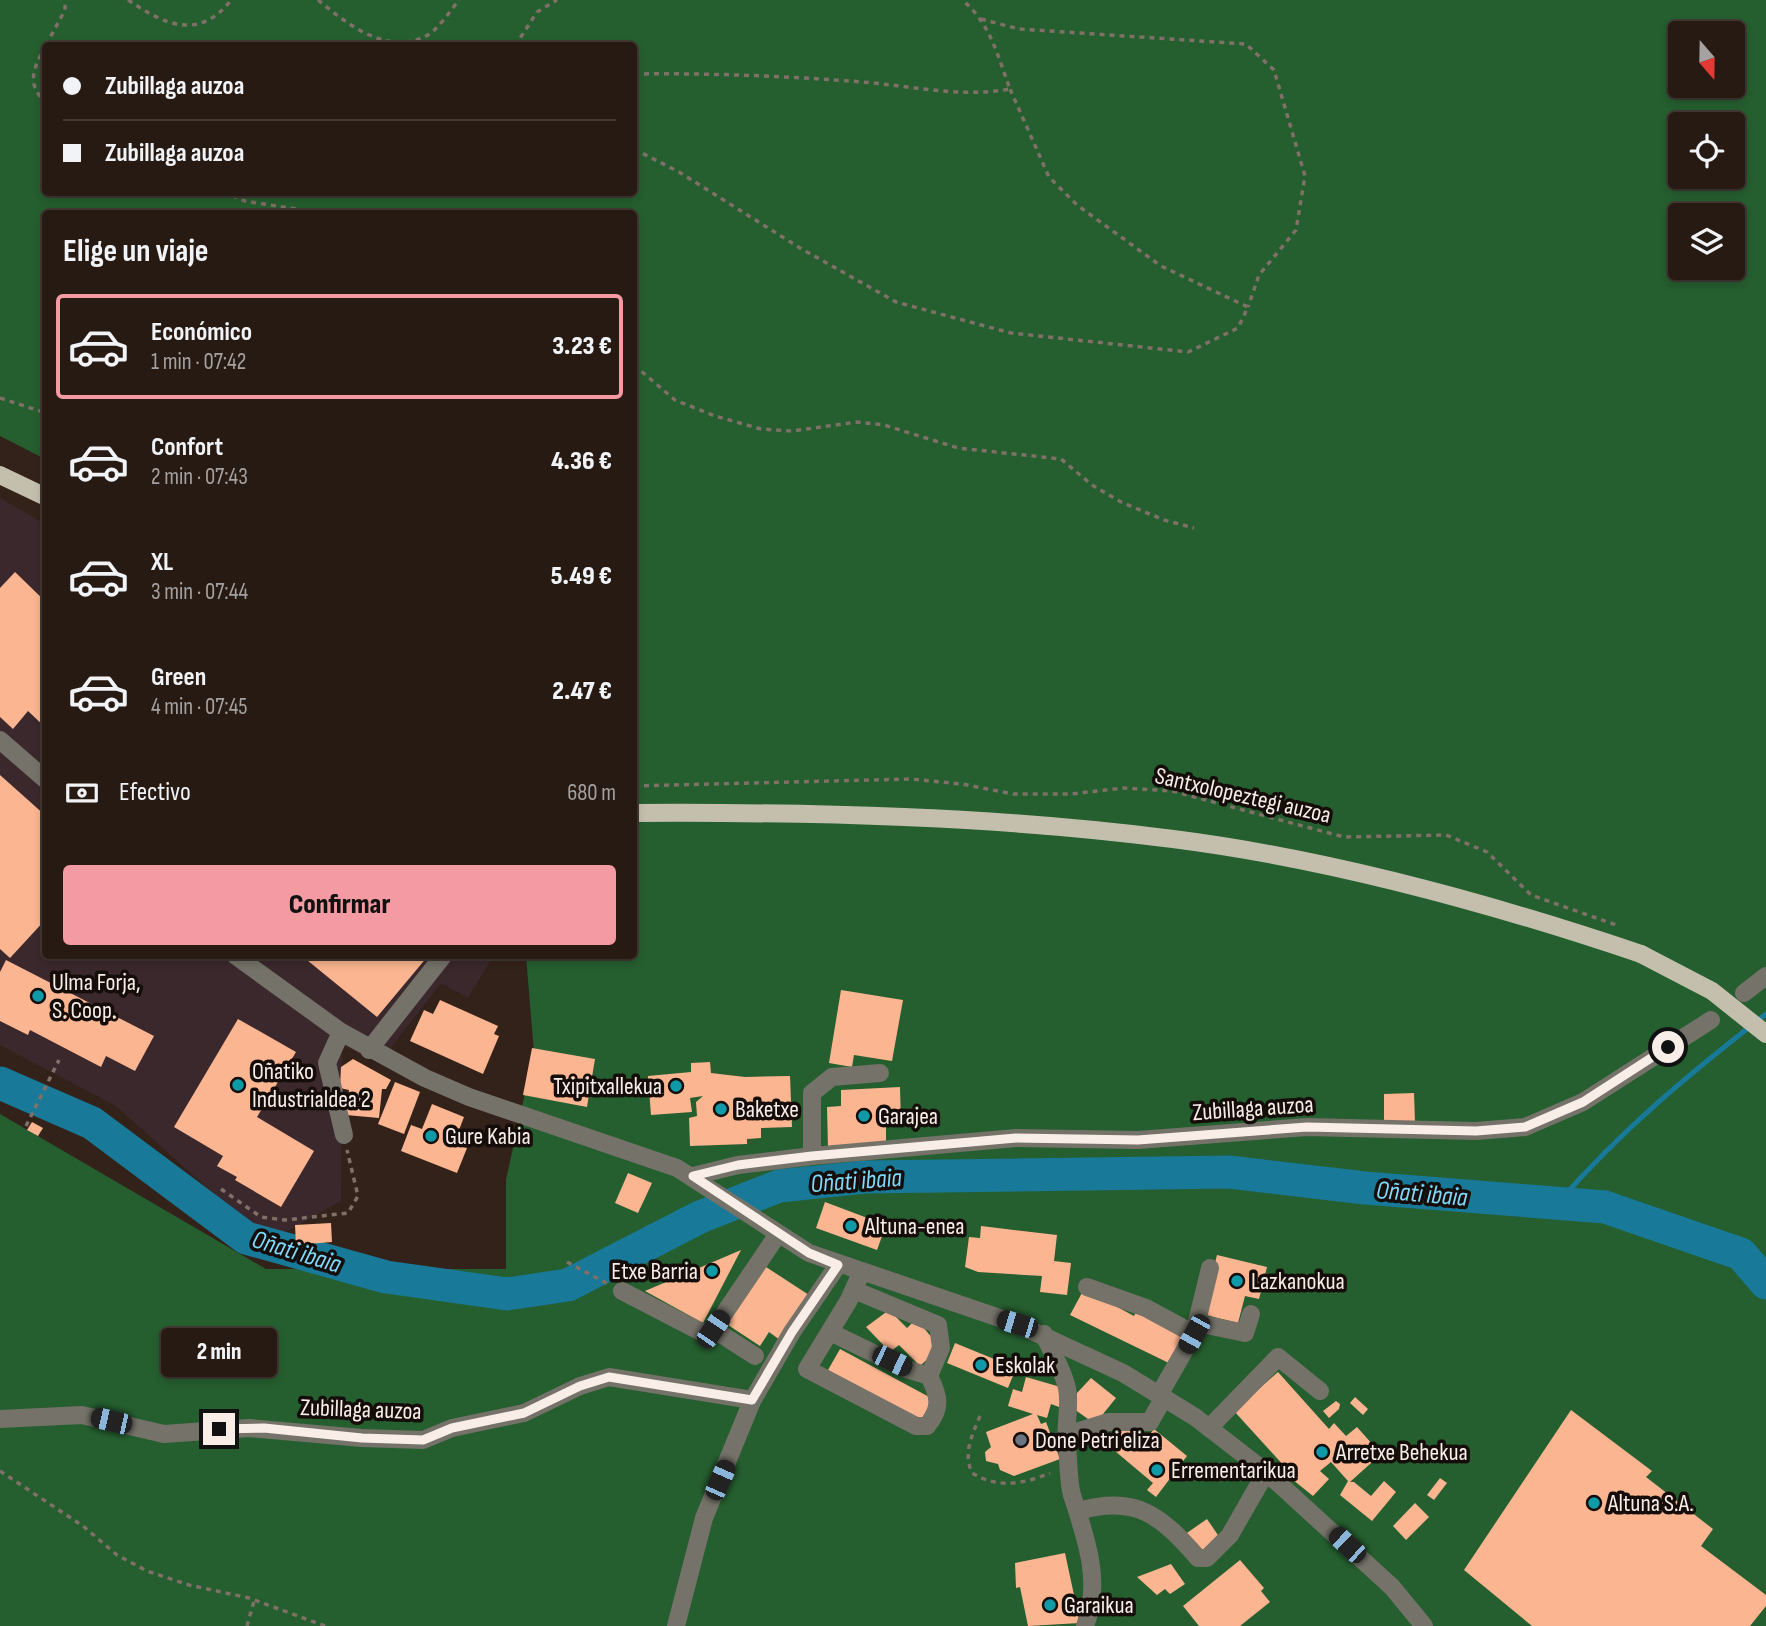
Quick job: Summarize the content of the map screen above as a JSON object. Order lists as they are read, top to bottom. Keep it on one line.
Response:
{"streets":{"street":["Zubillaga auzoa"],"path":["Santxolopeztegi auzoa"]},"water":["Oñati ibaia"],"places":["Ulma Forja, S. Coop.","Oñatiko Industrialdea 2","Txipitxallekua","Baketxe","Garajea","Gure Kabia","Altuna-enea","Etxe Barria","Lazkanokua","Eskolak","Done Petri eliza","Arretxe Behekua","Errementarikua","Altuna S.A.","Garaikua"],"north":"bottom","page":{"banner":["Zubillaga auzoa","Zubillaga auzoa"],"heading":"Elige un viaje","list":[{"name":"Económico","note":"1 min · 07:42","value":"3.23 €"},{"name":"Confort","note":"2 min · 07:43","value":"4.36 €"},{"name":"XL","note":"3 min · 07:44","value":"5.49 €"},{"name":"Green","note":"4 min · 07:45","value":"2.47 €"}],"pay":["Efectivo","680 m"],"buttons":"Confirmar","bubble":"2 min"}}
